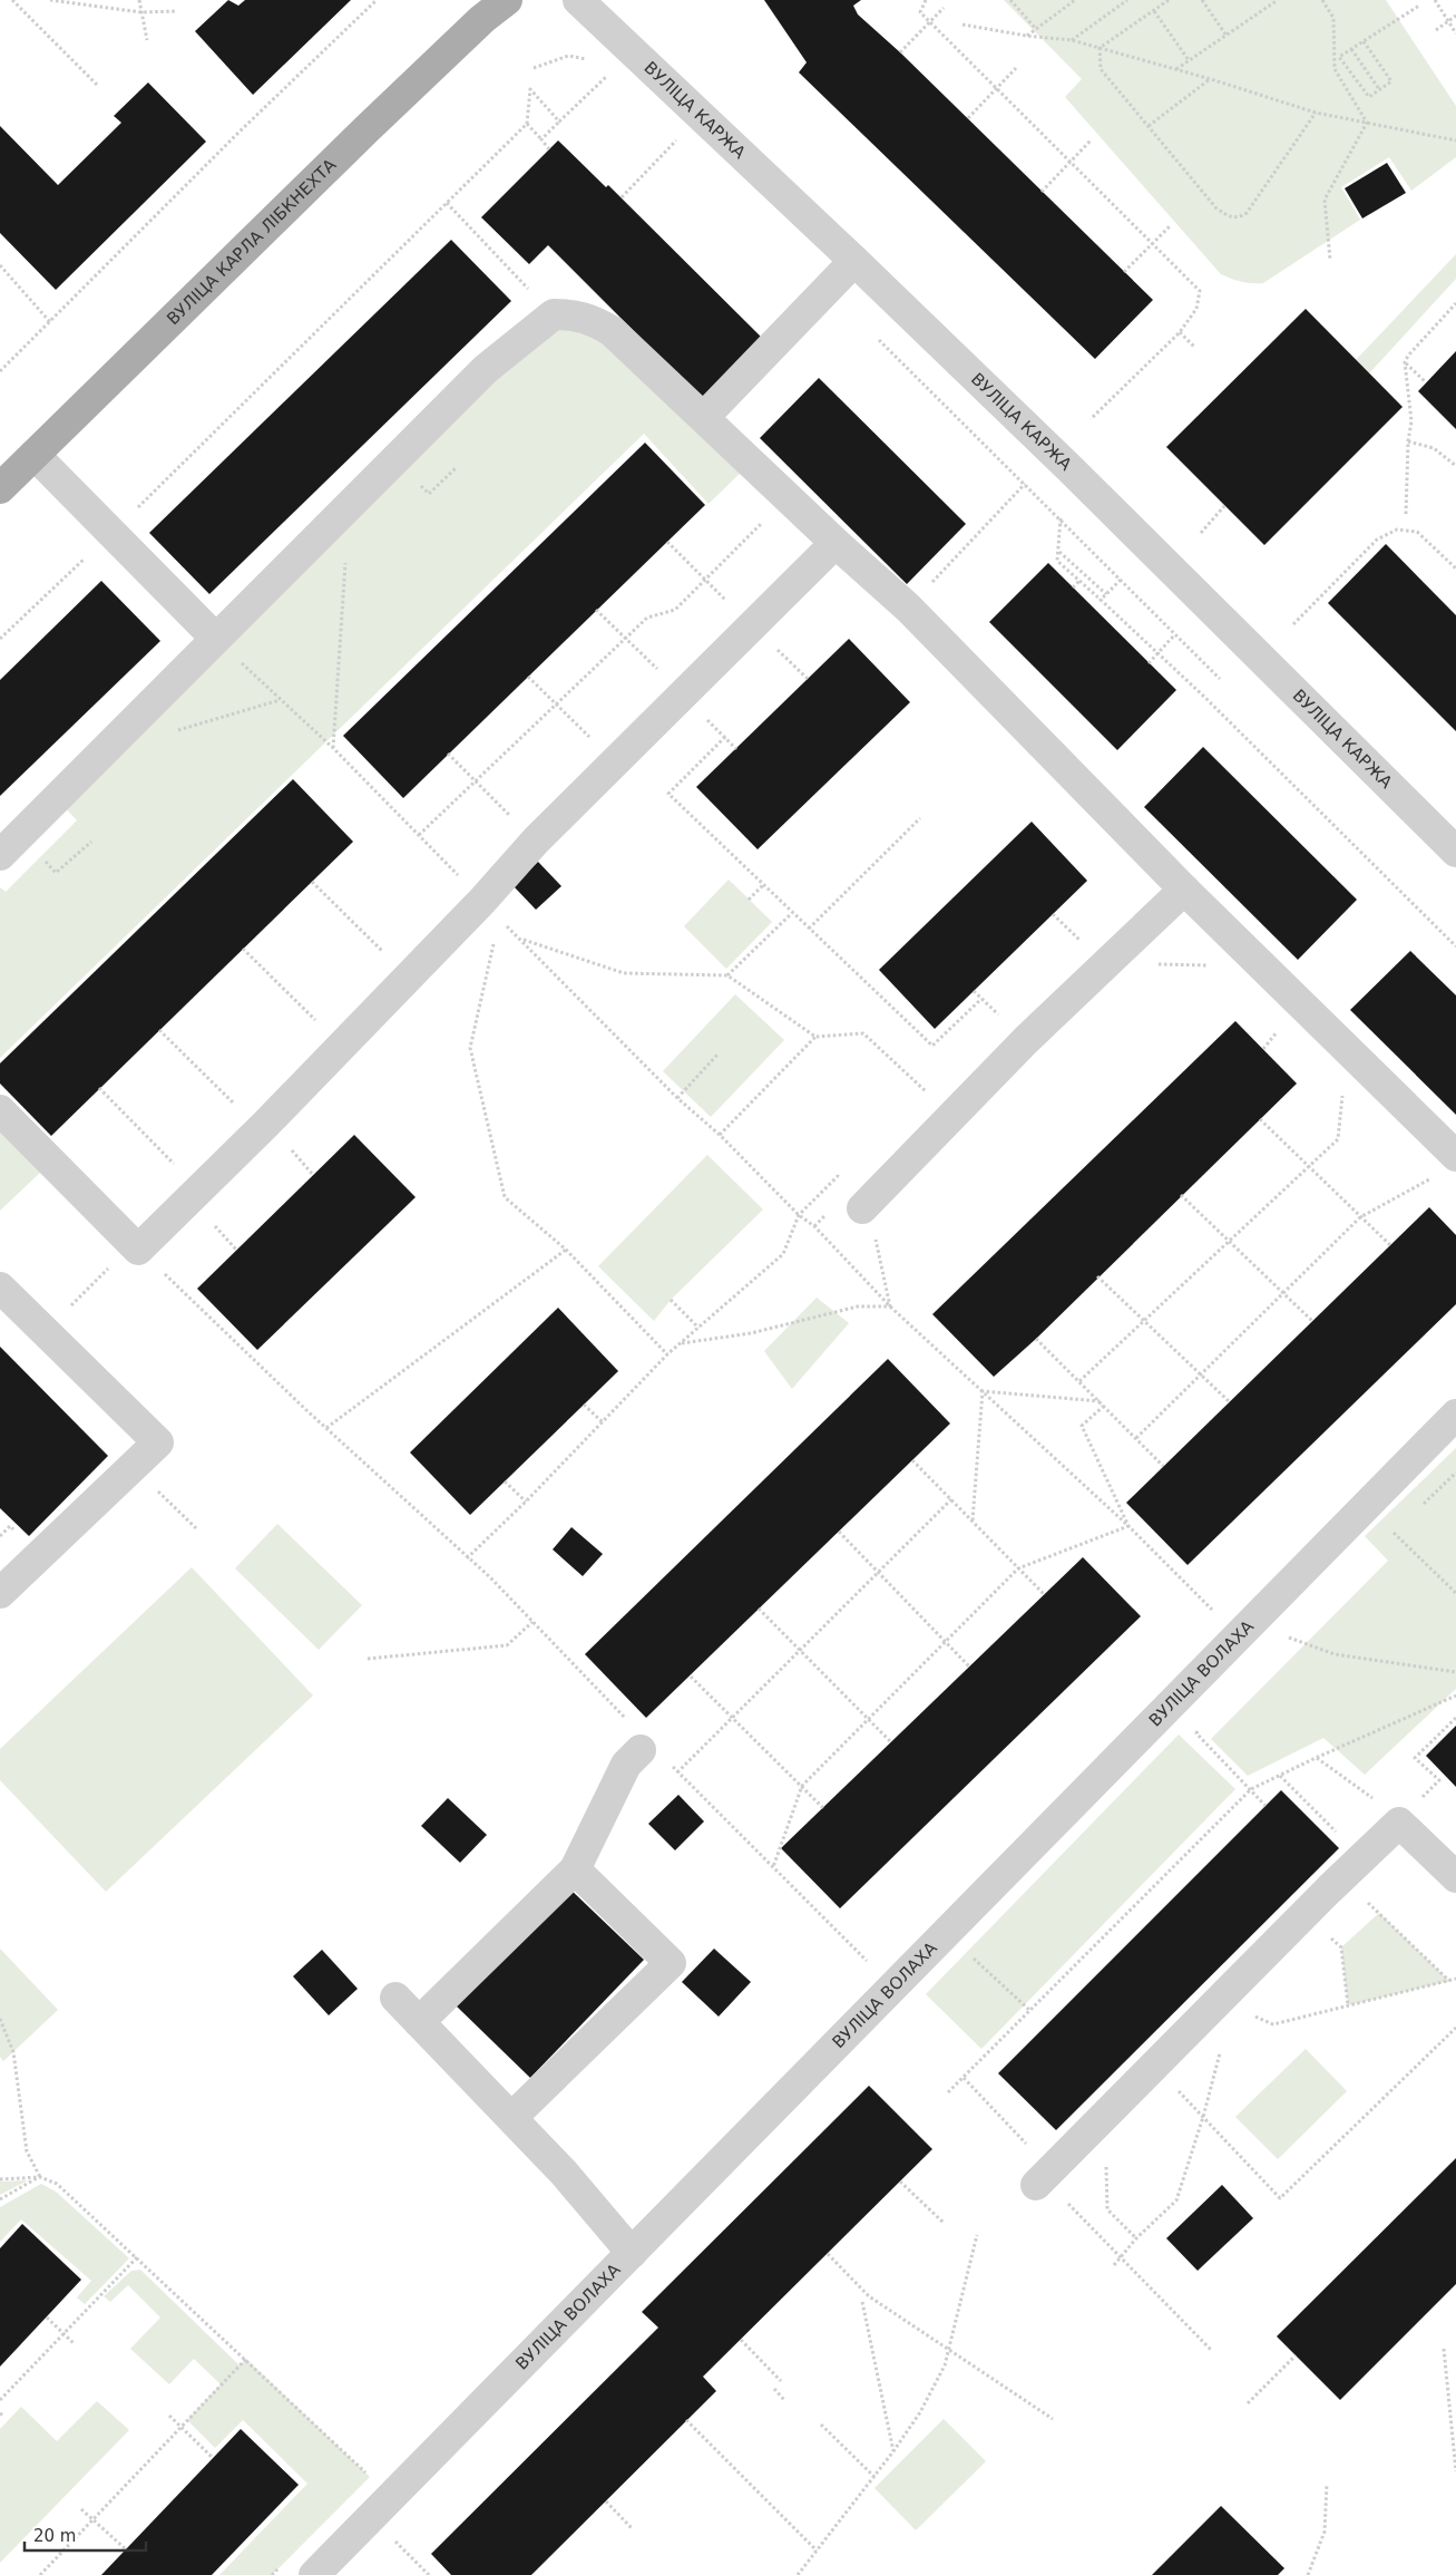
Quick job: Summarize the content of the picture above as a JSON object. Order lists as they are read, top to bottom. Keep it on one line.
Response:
{"streets":{"main road":["ВУЛІЦА КАРЛА ЛІБКНЕХТА"],"street":["ВУЛІЦА КАРЖА","ВУЛІЦА ВОЛАХА"]},"scale_bar":"20 m"}
